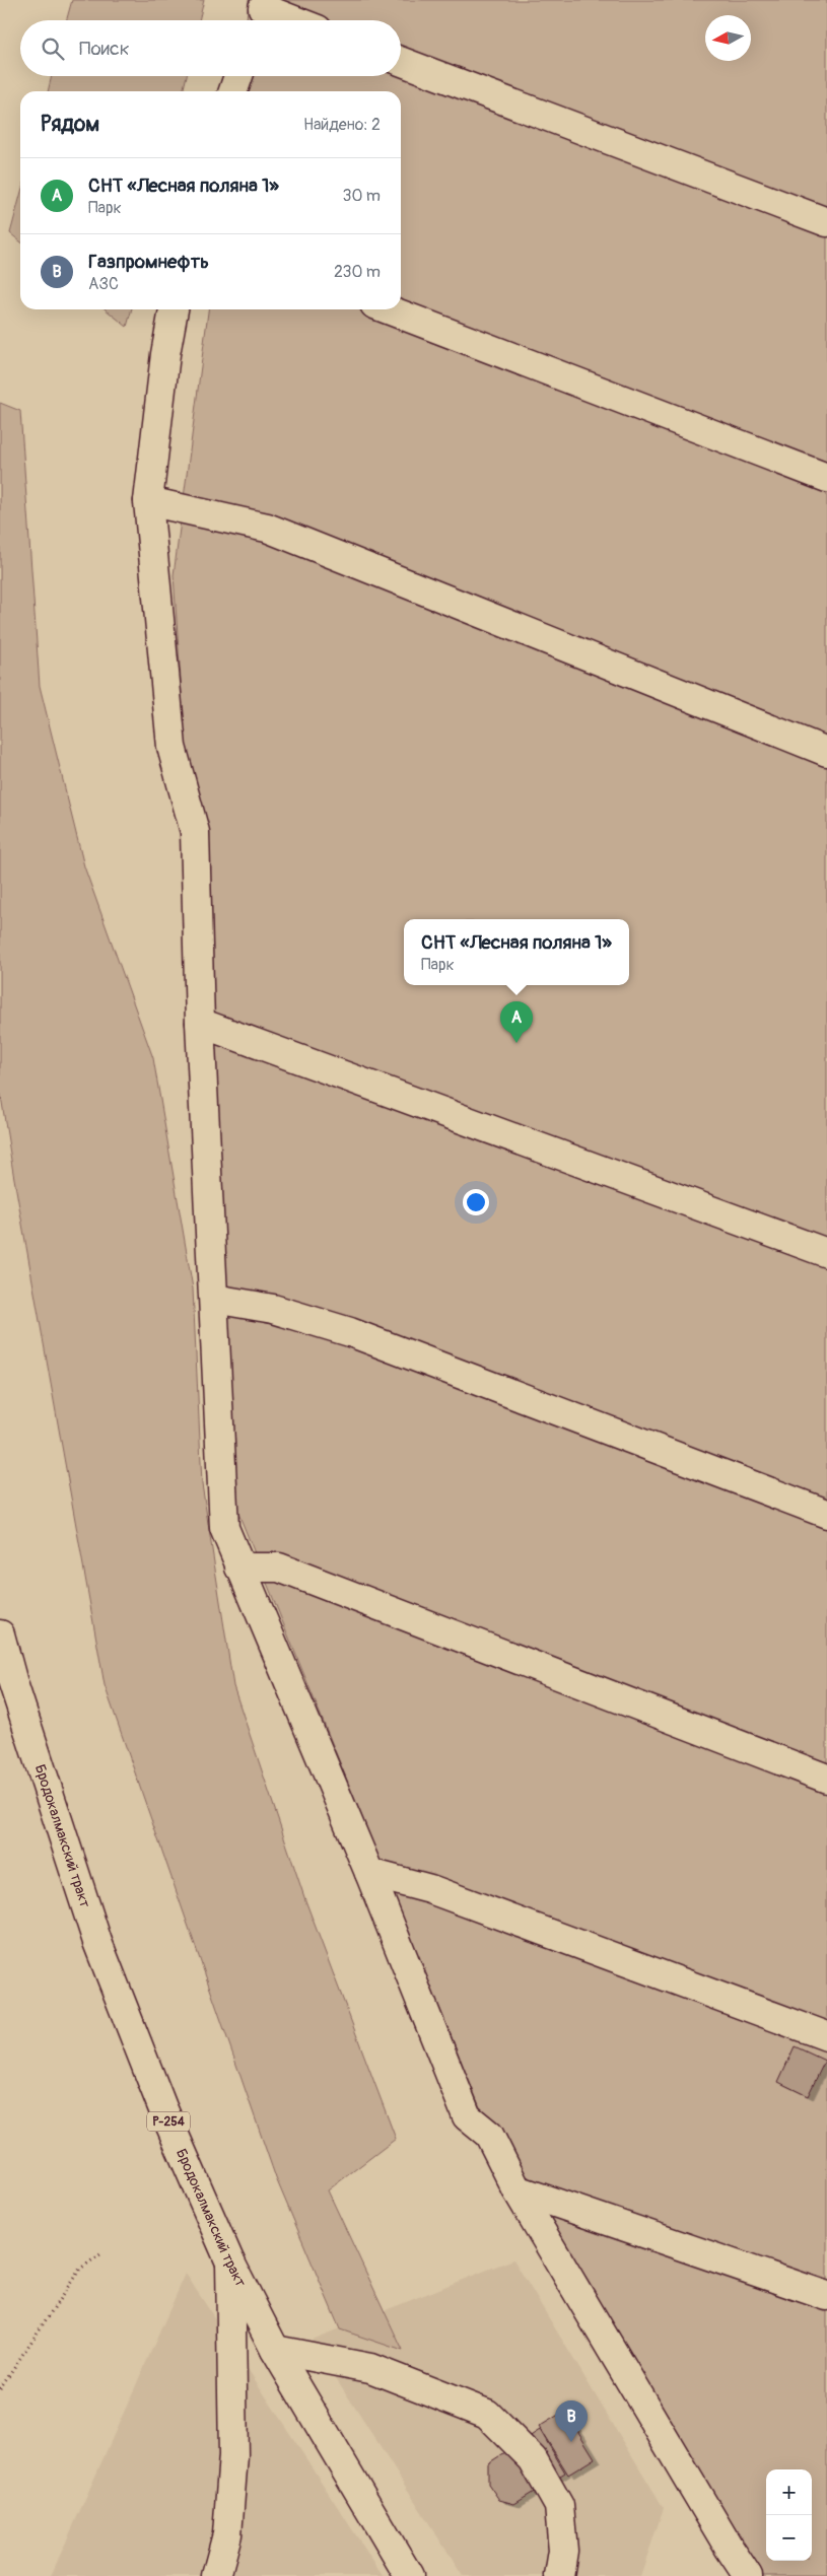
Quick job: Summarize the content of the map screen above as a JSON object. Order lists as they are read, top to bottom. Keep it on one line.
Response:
{"streets":{"main road":["Бродокалмакский тракт","Р-254"]},"north":"left","page":{"search":"Поиск","heading":["Рядом","Найдено: 2"],"list":[{"mark":"A","name":"СНТ «Лесная поляна 1»","note":"Парк","value":"30 m"},{"mark":"B","name":"Газпромнефть","note":"АЗС","value":"230 m"}],"popup":["СНТ «Лесная поляна 1»","Парк"],"pins":["A","B"],"map_buttons":["+","−"]}}
